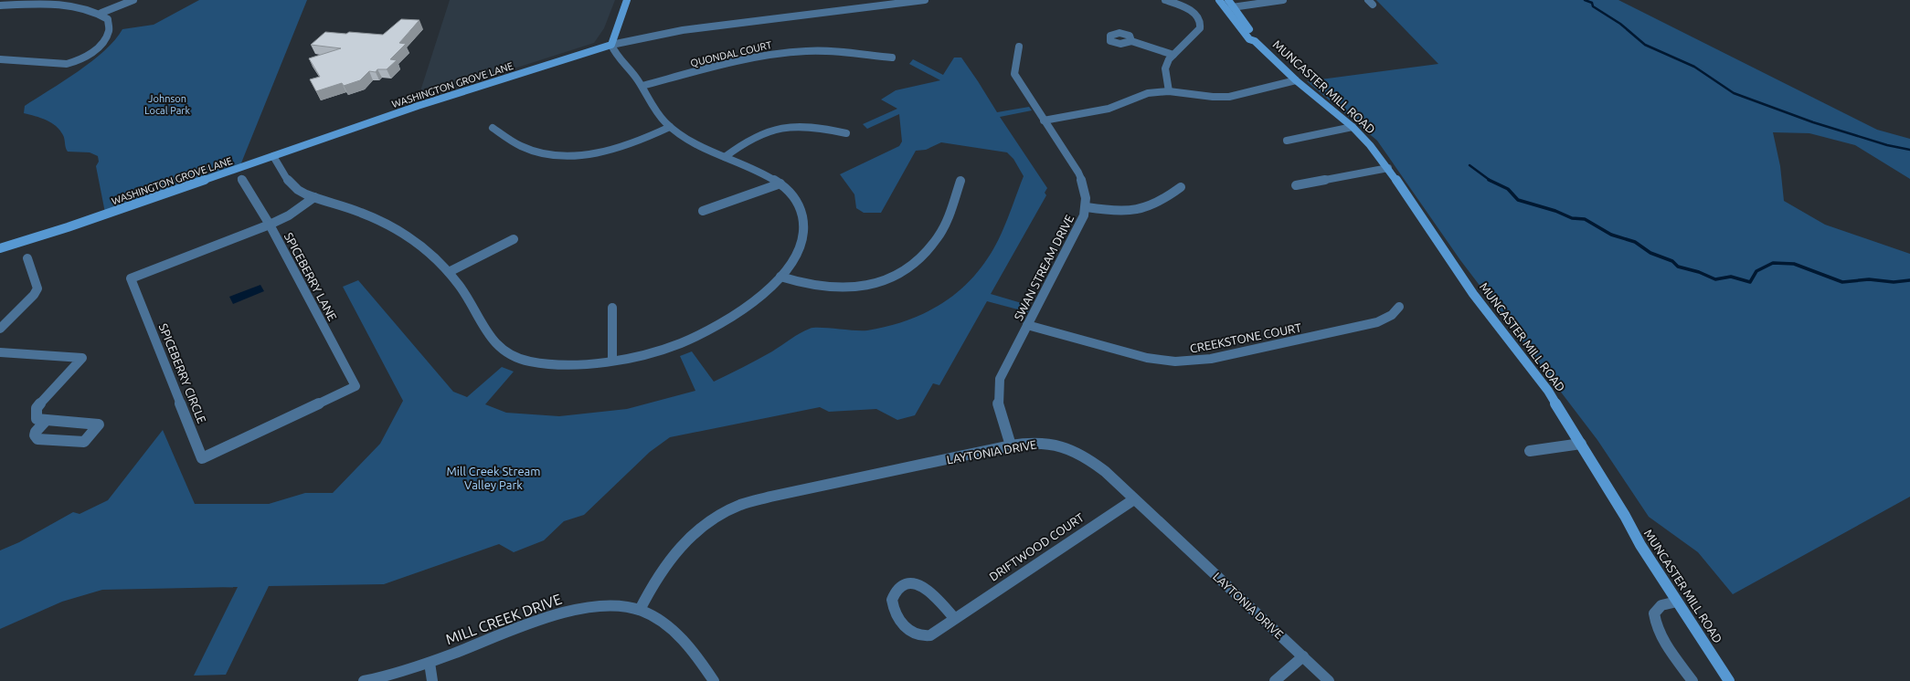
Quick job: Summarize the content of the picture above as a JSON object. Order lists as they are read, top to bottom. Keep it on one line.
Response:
{"streets":{"main road":["WASHINGTON GROVE LANE","MUNCASTER MILL ROAD"],"street":["QUONDAL COURT","SWAN STREAM DRIVE","SPICEBERRY LANE","CREEKSTONE COURT","SPICEBERRY CIRCLE","LAYTONIA DRIVE","DRIFTWOOD COURT","MILL CREEK DRIVE"]},"crossings":[["SWAN STREAM DRIVE","CREEKSTONE COURT"],["SWAN STREAM DRIVE","LAYTONIA DRIVE"],["SPICEBERRY LANE","SPICEBERRY CIRCLE"],["LAYTONIA DRIVE","DRIFTWOOD COURT"],["LAYTONIA DRIVE","MILL CREEK DRIVE"]],"parks":["Johnson Local Park","Mill Creek Stream Valley Park"]}
